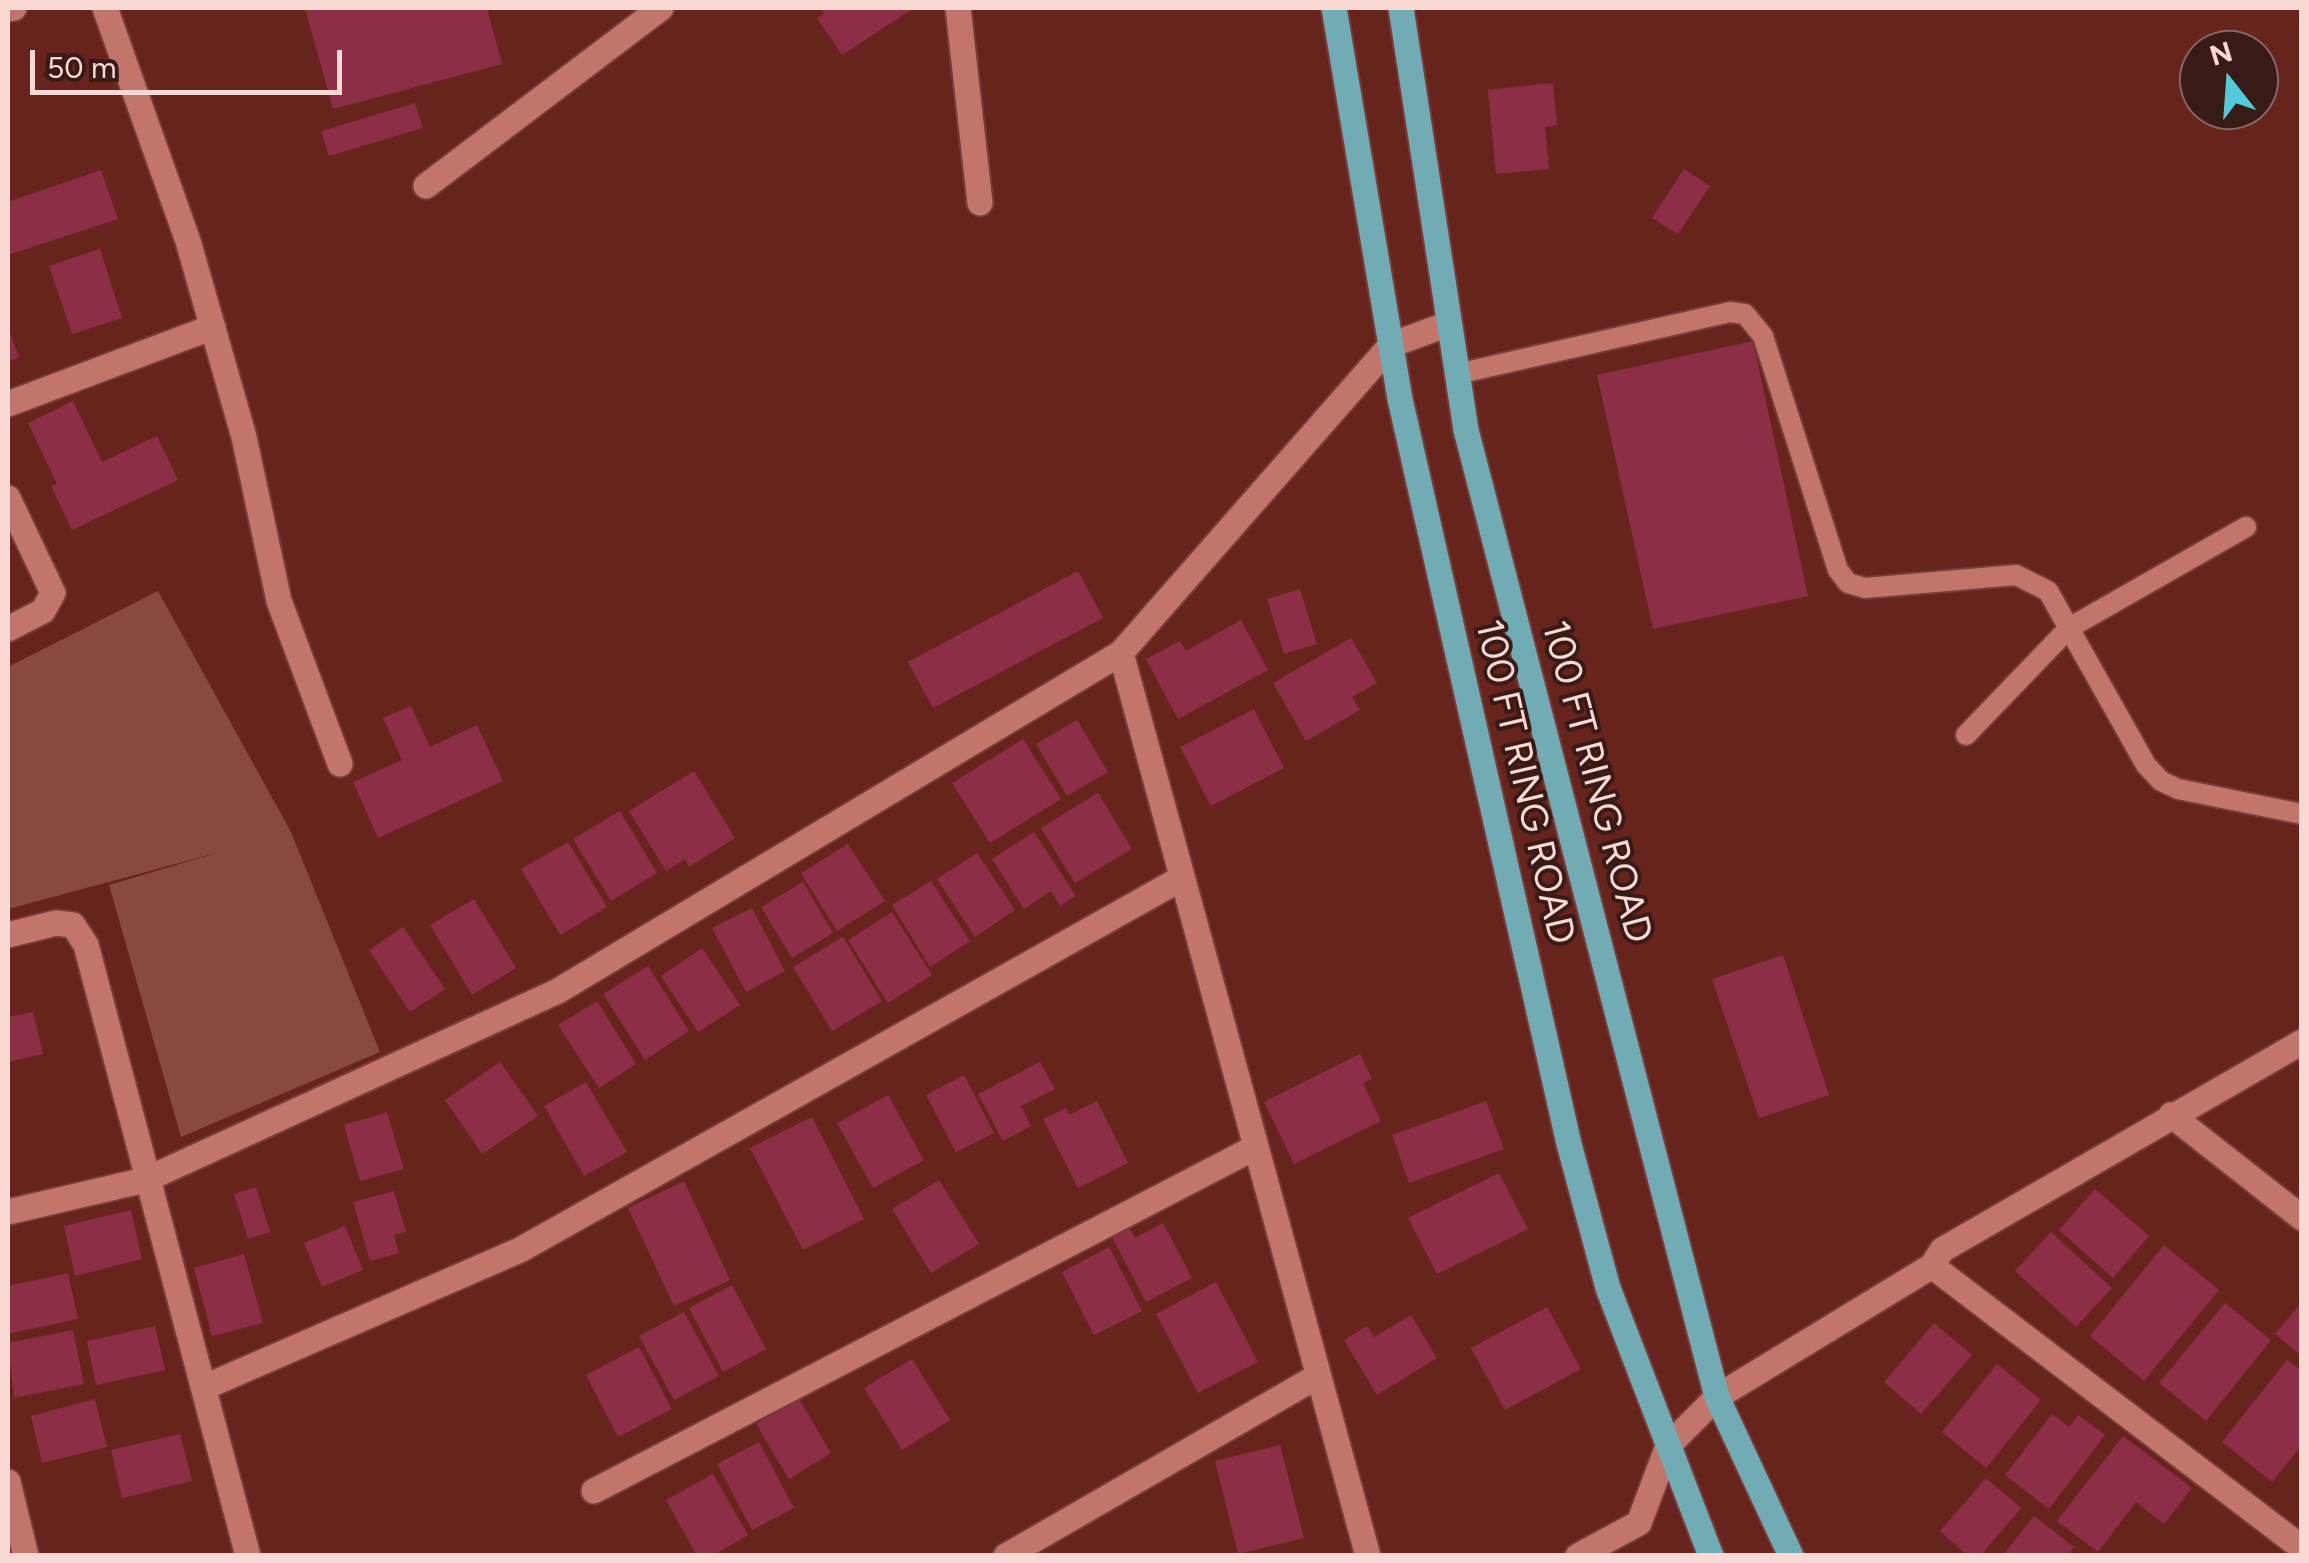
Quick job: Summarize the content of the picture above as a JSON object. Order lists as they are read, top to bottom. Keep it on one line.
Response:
{"streets":{"main road":["100 FT RING ROAD"]},"scale_bar":"50 m","north":"top"}
